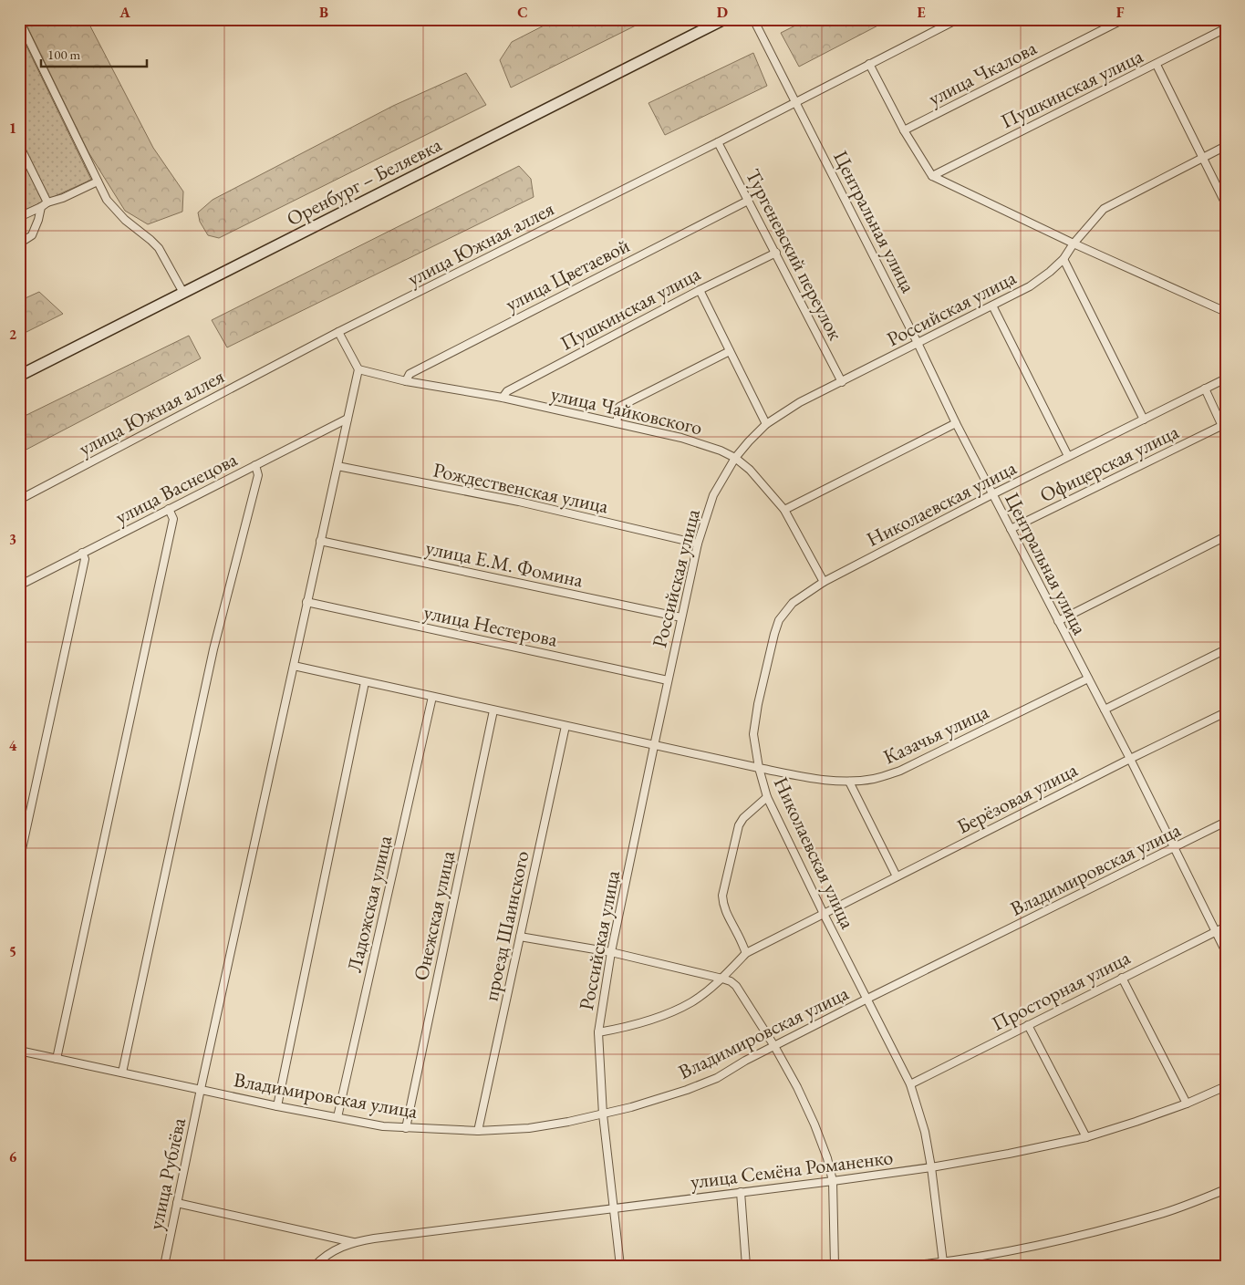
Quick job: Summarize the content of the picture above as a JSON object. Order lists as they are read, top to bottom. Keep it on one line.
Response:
{"streets":{"main road":["Оренбург – Беляевка"],"street":["улица Чкалова","Пушкинская улица","Центральная улица","улица Южная аллея","Тургеневский переулок","улица Цветаевой","Российская улица","улица Чайковского","Офицерская улица","улица Васнецова","Рождественская улица","Николаевская улица","улица Е.М. Фомина","улица Нестерова","Казачья улица","Берёзовая улица","Владимировская улица","Ладожская улица","Онежская улица","проезд Шаинского","Просторная улица","улица Семёна Романенко","улица Рублёва"]},"crossings":[["Пушкинская улица","Тургеневский переулок"],["Пушкинская улица","улица Чайковского"],["Центральная улица","улица Южная аллея"],["Центральная улица","Российская улица"],["Центральная улица","Офицерская улица"],["Центральная улица","Николаевская улица"],["Центральная улица","Казачья улица"],["Центральная улица","Берёзовая улица"],["Центральная улица","Владимировская улица"],["Центральная улица","Просторная улица"],["улица Южная аллея","Тургеневский переулок"],["Тургеневский переулок","улица Цветаевой"],["Тургеневский переулок","Российская улица"],["улица Цветаевой","улица Чайковского"],["Российская улица","улица Чайковского"],["Российская улица","Рождественская улица"],["Российская улица","улица Е.М. Фомина"],["Российская улица","улица Нестерова"],["Российская улица","Казачья улица"],["Российская улица","Берёзовая улица"],["Российская улица","Владимировская улица"],["Российская улица","улица Семёна Романенко"],["улица Чайковского","Николаевская улица"],["улица Чайковского","улица Рублёва"],["улица Васнецова","улица Рублёва"],["Рождественская улица","улица Рублёва"],["Николаевская улица","Казачья улица"],["Николаевская улица","Берёзовая улица"],["Николаевская улица","Владимировская улица"],["Николаевская улица","Просторная улица"],["Николаевская улица","улица Семёна Романенко"],["улица Е.М. Фомина","улица Рублёва"],["улица Нестерова","улица Рублёва"],["Владимировская улица","Ладожская улица"],["Владимировская улица","Онежская улица"],["Владимировская улица","проезд Шаинского"],["Владимировская улица","улица Рублёва"],["улица Семёна Романенко","улица Рублёва"]],"scale_bar":"100 m","grid":{"columns":["A","B","C","D","E","F"],"rows":["1","2","3","4","5","6"]}}
